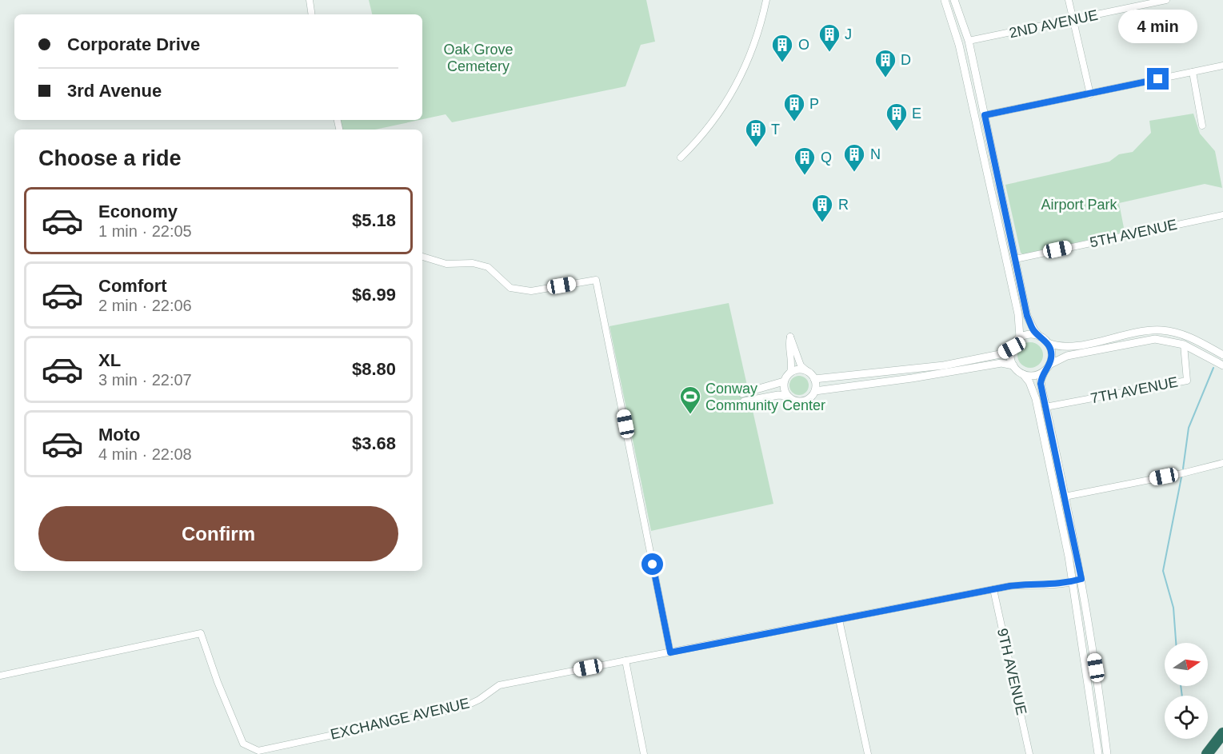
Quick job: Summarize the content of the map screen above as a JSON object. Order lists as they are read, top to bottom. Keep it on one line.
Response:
{"streets":{"street":["2ND AVENUE","5TH AVENUE","7TH AVENUE","9TH AVENUE","EXCHANGE AVENUE"]},"parks":["Oak Grove Cemetery","Airport Park"],"places":{"building":["J","O","D","P","E","T","N","Q","R"],"sports":["Conway Community Center"]},"north":"right","page":{"bubble":"4 min","banner":["Corporate Drive","3rd Avenue"],"heading":"Choose a ride","list":[{"name":"Economy","note":"1 min · 22:05","value":"$5.18"},{"name":"Comfort","note":"2 min · 22:06","value":"$6.99"},{"name":"XL","note":"3 min · 22:07","value":"$8.80"},{"name":"Moto","note":"4 min · 22:08","value":"$3.68"}],"buttons":"Confirm"}}
